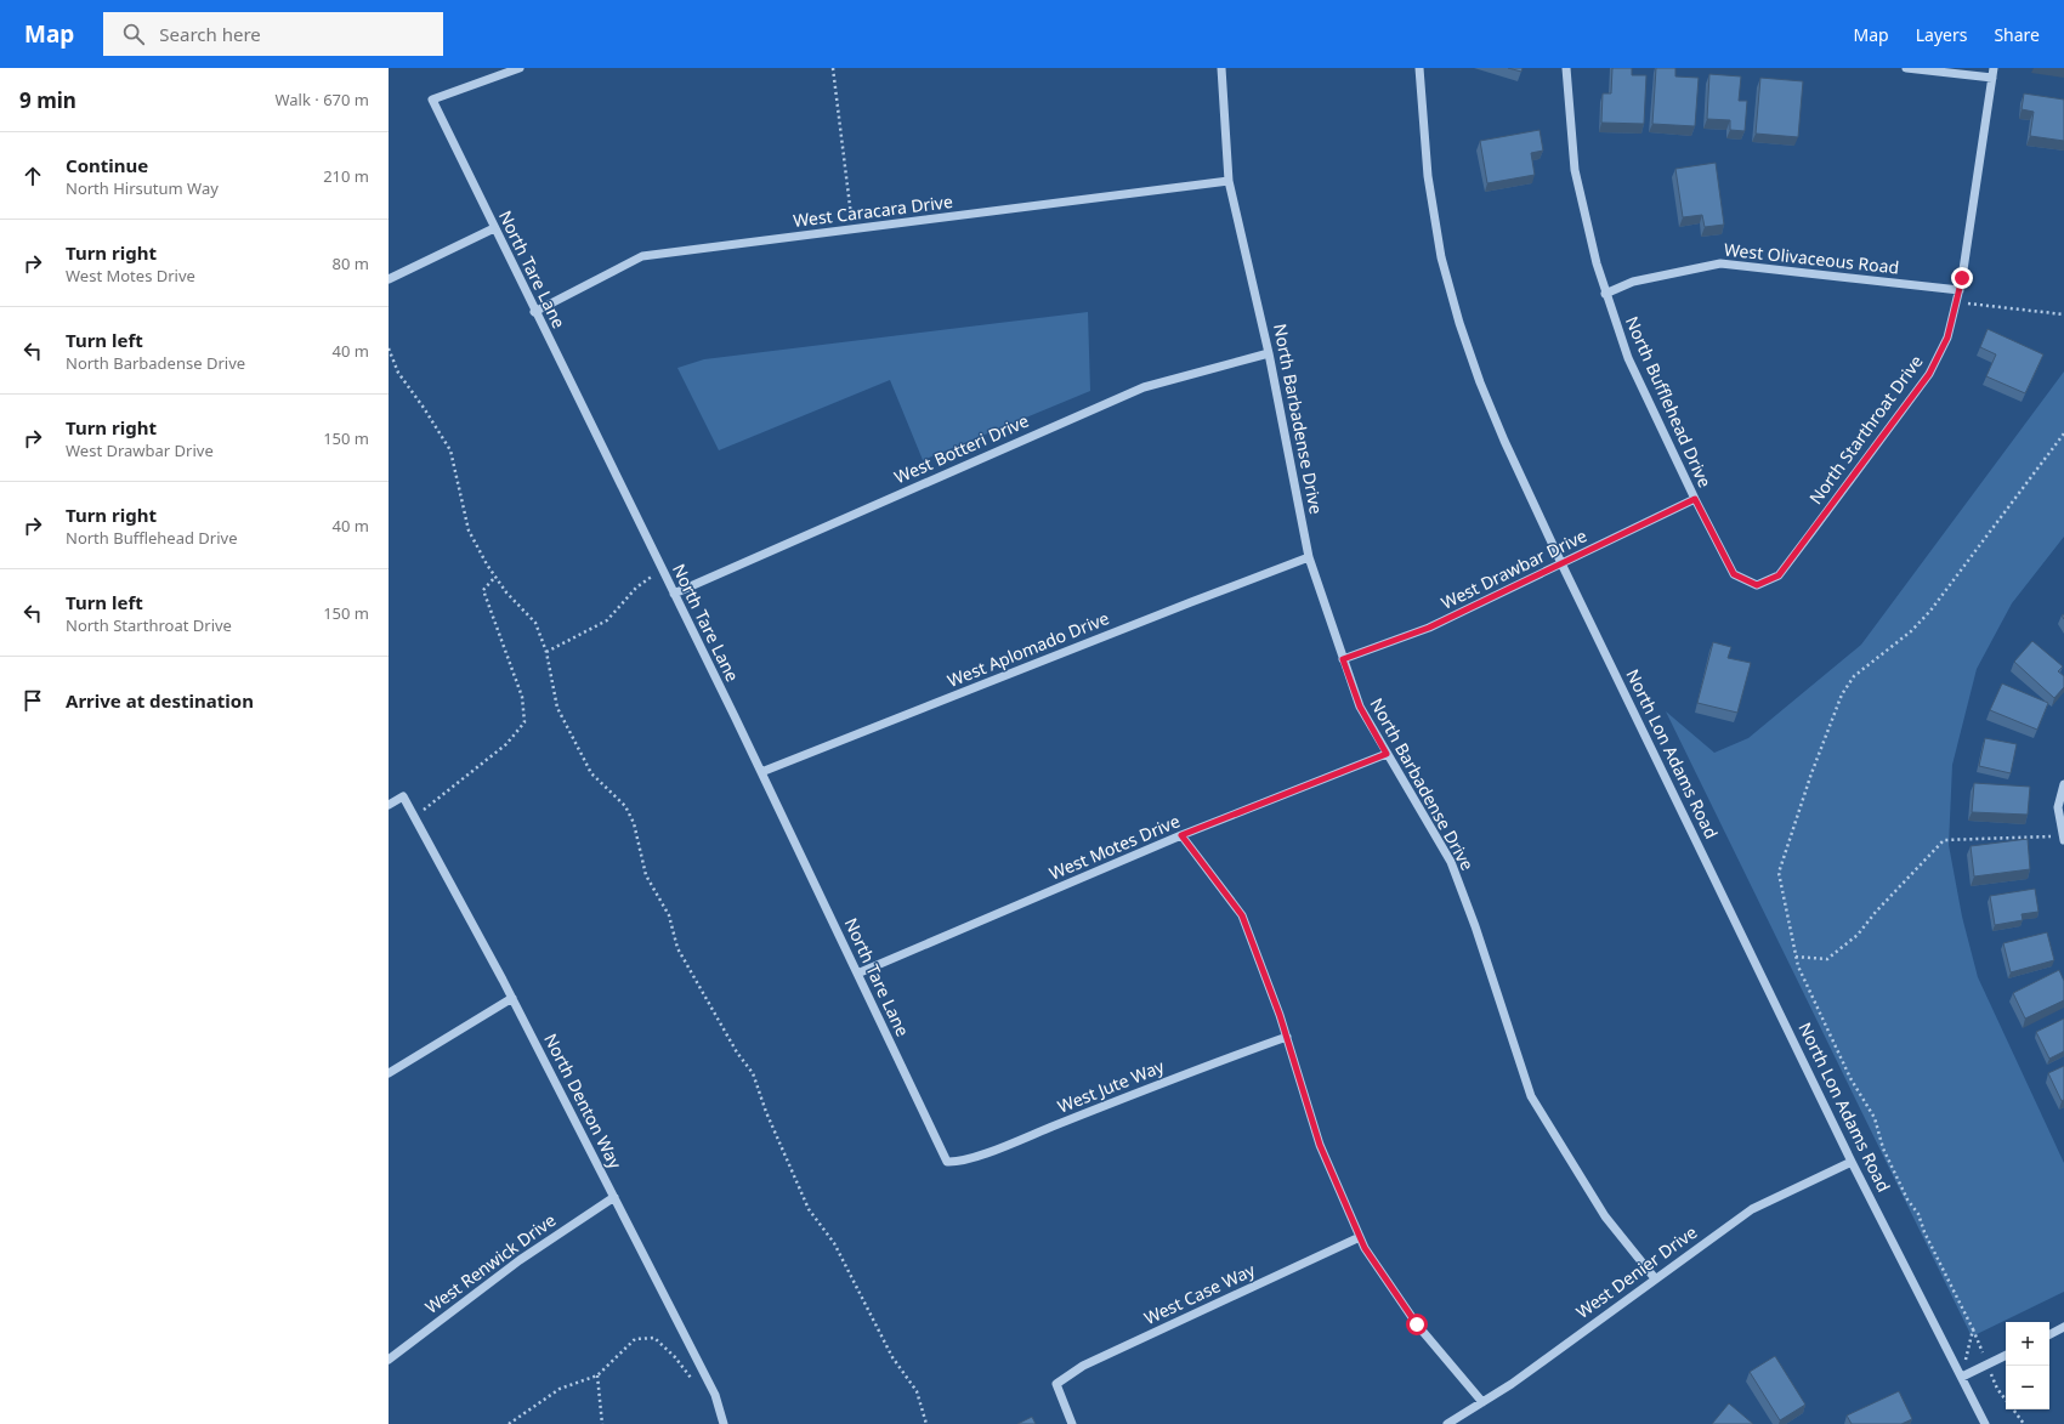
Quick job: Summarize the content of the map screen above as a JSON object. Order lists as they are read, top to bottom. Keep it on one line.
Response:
{"streets":{"street":["West Caracara Drive","West Olivaceous Road","North Tare Lane","North Bufflehead Drive","North Barbadense Drive","North Starthroat Drive","West Botteri Drive","West Drawbar Drive","West Aplomado Drive","North Lon Adams Road","West Motes Drive","West Jute Way","North Denton Way","West Renwick Drive","West Denier Drive","West Case Way"]},"crossings":[["West Caracara Drive","North Tare Lane"],["West Caracara Drive","North Barbadense Drive"],["West Olivaceous Road","North Bufflehead Drive"],["West Olivaceous Road","North Starthroat Drive"],["North Tare Lane","West Botteri Drive"],["North Tare Lane","West Aplomado Drive"],["North Tare Lane","West Motes Drive"],["North Tare Lane","West Jute Way"],["North Bufflehead Drive","North Starthroat Drive"],["North Bufflehead Drive","West Drawbar Drive"],["North Barbadense Drive","West Botteri Drive"],["North Barbadense Drive","West Drawbar Drive"],["North Barbadense Drive","West Aplomado Drive"],["North Barbadense Drive","West Motes Drive"],["North Barbadense Drive","West Denier Drive"],["West Drawbar Drive","North Lon Adams Road"],["North Lon Adams Road","West Denier Drive"],["North Denton Way","West Renwick Drive"]],"page":{"header":"Map","search":"Search here","nav":["Map","Layers","Share"],"heading":["9 min","Walk · 670 m"],"list":[["Continue","North Hirsutum Way","210 m"],["Turn right","West Motes Drive","80 m"],["Turn left","North Barbadense Drive","40 m"],["Turn right","West Drawbar Drive","150 m"],["Turn right","North Bufflehead Drive","40 m"],["Turn left","North Starthroat Drive","150 m"],"Arrive at destination"],"map_buttons":["+","−"]}}
